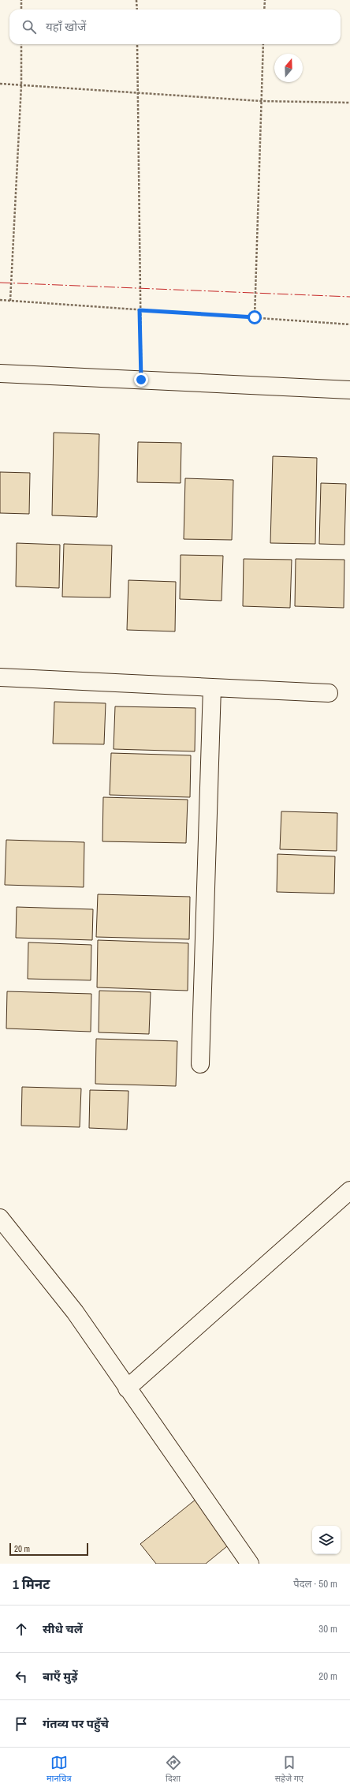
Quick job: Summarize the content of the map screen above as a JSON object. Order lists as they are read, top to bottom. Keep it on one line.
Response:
{"scale_bar":"20 m","north":"top","page":{"search":"यहाँ खोजें","scale":"20 m","heading":["1 मिनट","पैदल · 50 m"],"list":[["सीधे चलें","30 m"],["बाएँ मुड़ें","20 m"],"गंतव्य पर पहुँचे"],"nav":["मानचित्र","दिशा","सहेजे गए"]}}
